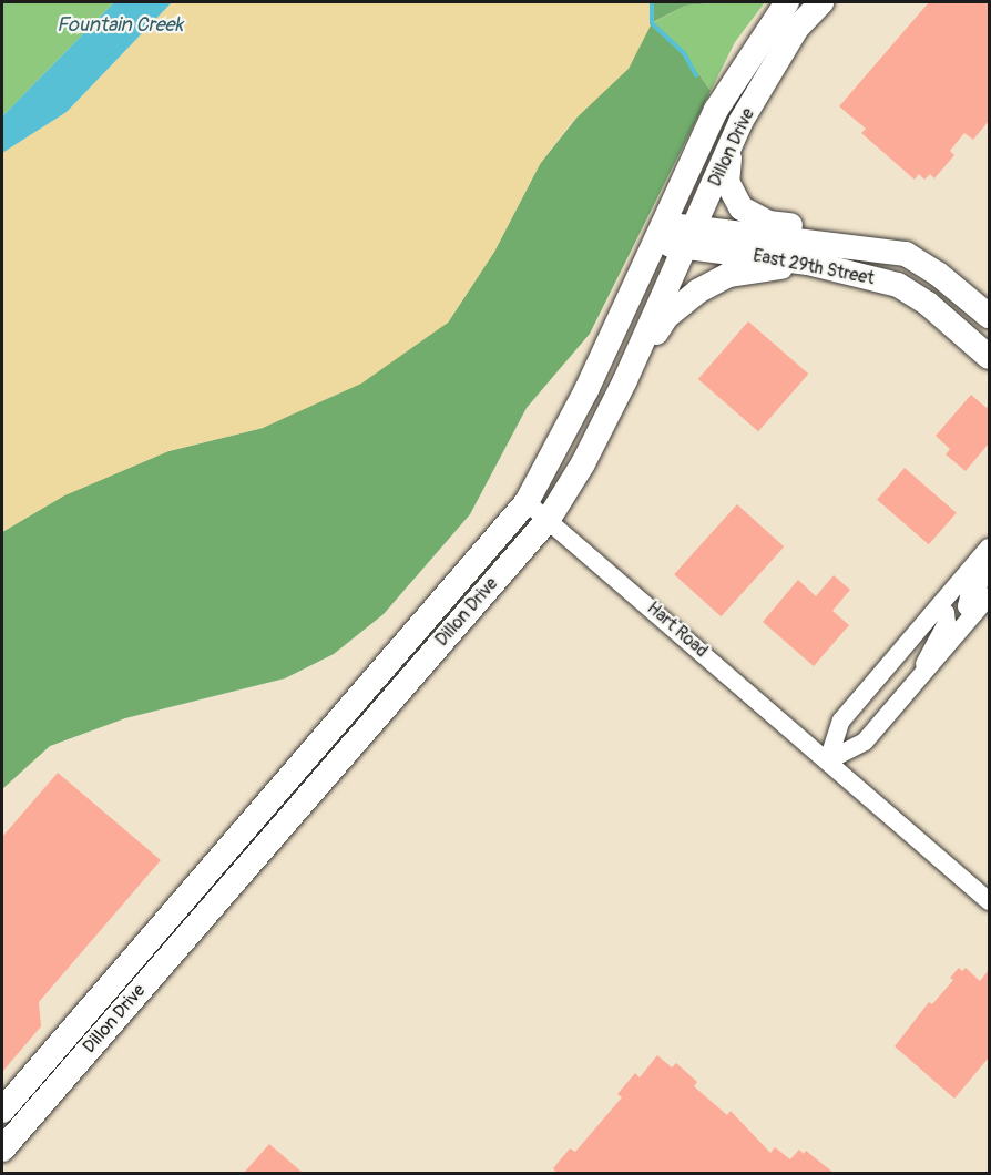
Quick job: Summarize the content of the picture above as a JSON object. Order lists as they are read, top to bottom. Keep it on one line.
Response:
{"streets":{"main road":["Dillon Drive","East 29th Street"],"street":["Hart Road"]},"crossings":[["Dillon Drive","East 29th Street"],["Dillon Drive","Hart Road"]],"water":["Fountain Creek"]}
